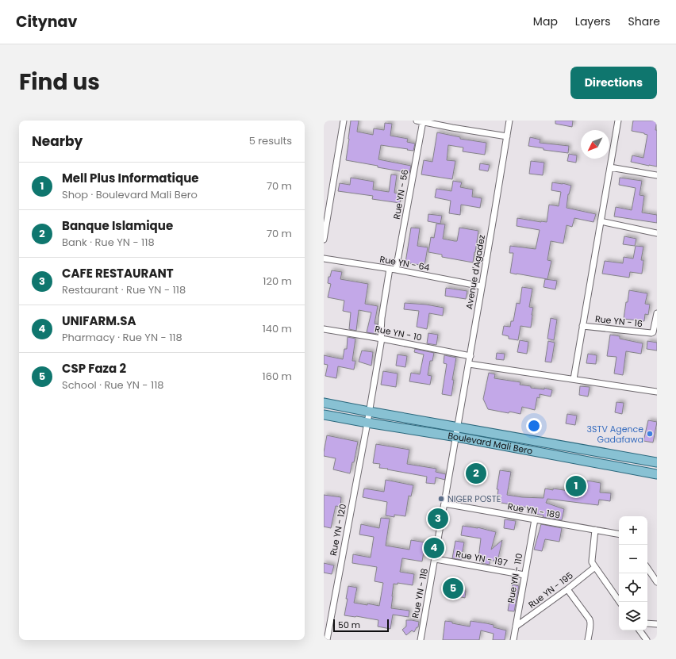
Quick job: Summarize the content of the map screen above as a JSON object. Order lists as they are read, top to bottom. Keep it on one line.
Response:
{"streets":{"main road":["Boulevard Mali Bero"],"street":["Rue YN - 56","Rue YN - 64","Avenue d'Agadez","Rue YN - 16","Rue YN - 10","Rue YN - 189","Rue YN - 120","Rue YN - 197","Rue YN - 110","Rue YN - 195","Rue YN - 118"]},"crossings":[["Rue YN - 56","Rue YN - 64"],["Rue YN - 64","Avenue d'Agadez"],["Avenue d'Agadez","Rue YN - 10"],["Avenue d'Agadez","Boulevard Mali Bero"],["Avenue d'Agadez","Rue YN - 118"],["Boulevard Mali Bero","Rue YN - 120"],["Boulevard Mali Bero","Rue YN - 118"],["Rue YN - 189","Rue YN - 110"],["Rue YN - 189","Rue YN - 118"],["Rue YN - 197","Rue YN - 110"],["Rue YN - 197","Rue YN - 118"],["Rue YN - 110","Rue YN - 195"]],"places":["3STV Agence Gadafawa","NIGER POSTE"],"scale_bar":"50 m","north":"bottom left","page":{"header":"Citynav","nav":["Map","Layers","Share"],"title":"Find us","buttons":"Directions","heading":["Nearby","5 results"],"list":[{"mark":"1","name":"Mell Plus Informatique","note":"Shop · Boulevard Mali Bero","value":"70 m"},{"mark":"2","name":"Banque Islamique","note":"Bank · Rue YN - 118","value":"70 m"},{"mark":"3","name":"CAFE RESTAURANT","note":"Restaurant · Rue YN - 118","value":"120 m"},{"mark":"4","name":"UNIFARM.SA","note":"Pharmacy · Rue YN - 118","value":"140 m"},{"mark":"5","name":"CSP Faza 2","note":"School · Rue YN - 118","value":"160 m"}],"pins":["2","1","3","4","5"],"map_buttons":["+","−"],"scale":"50 m"}}
